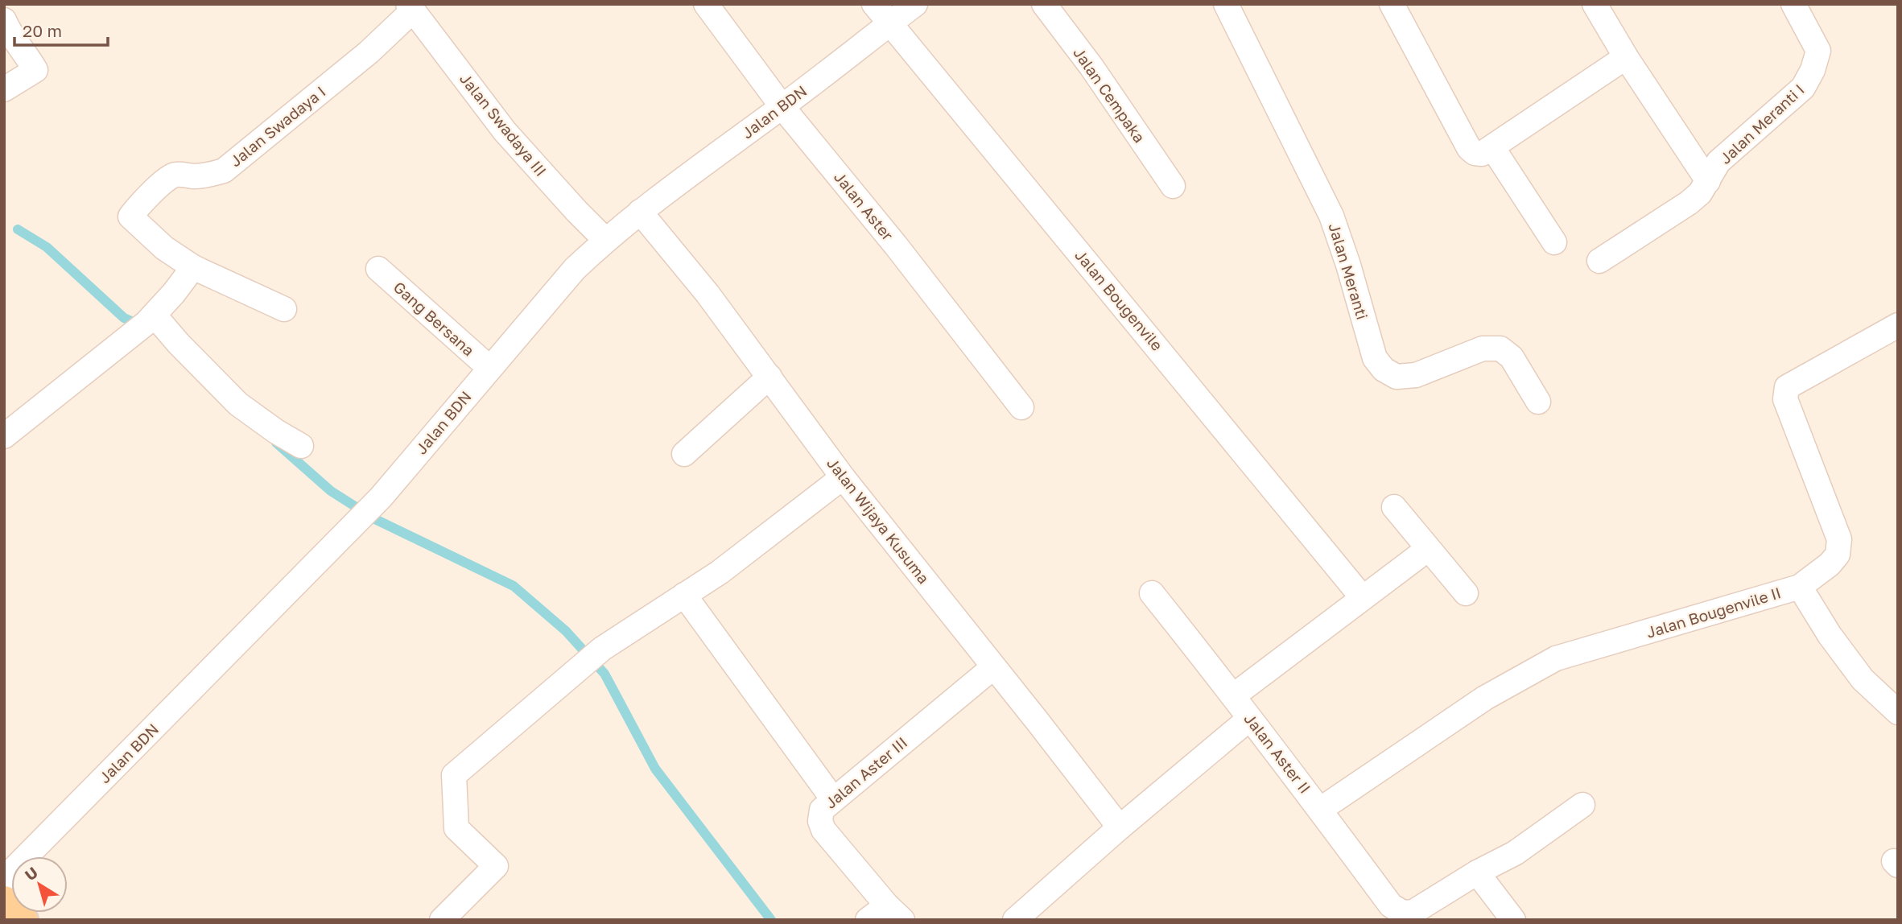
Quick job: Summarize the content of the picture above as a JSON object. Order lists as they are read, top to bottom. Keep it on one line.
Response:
{"streets":{"street":["Jalan Cempaka","Jalan BDN","Jalan Meranti I","Jalan Swadaya III","Jalan Swadaya I","Jalan Aster","Jalan Meranti","Jalan Bougenvile","Gang Bersana","Jalan Wijaya Kusuma","Jalan Bougenvile II","Jalan Aster II","Jalan Aster III"]},"crossings":[["Jalan BDN","Jalan Swadaya III"],["Jalan BDN","Jalan Aster"],["Jalan BDN","Jalan Bougenvile"],["Jalan BDN","Gang Bersana"],["Jalan BDN","Jalan Wijaya Kusuma"],["Jalan Swadaya III","Jalan Swadaya I"],["Jalan Wijaya Kusuma","Jalan Aster III"],["Jalan Bougenvile II","Jalan Aster II"]],"scale_bar":"20 m","north":"top left"}
